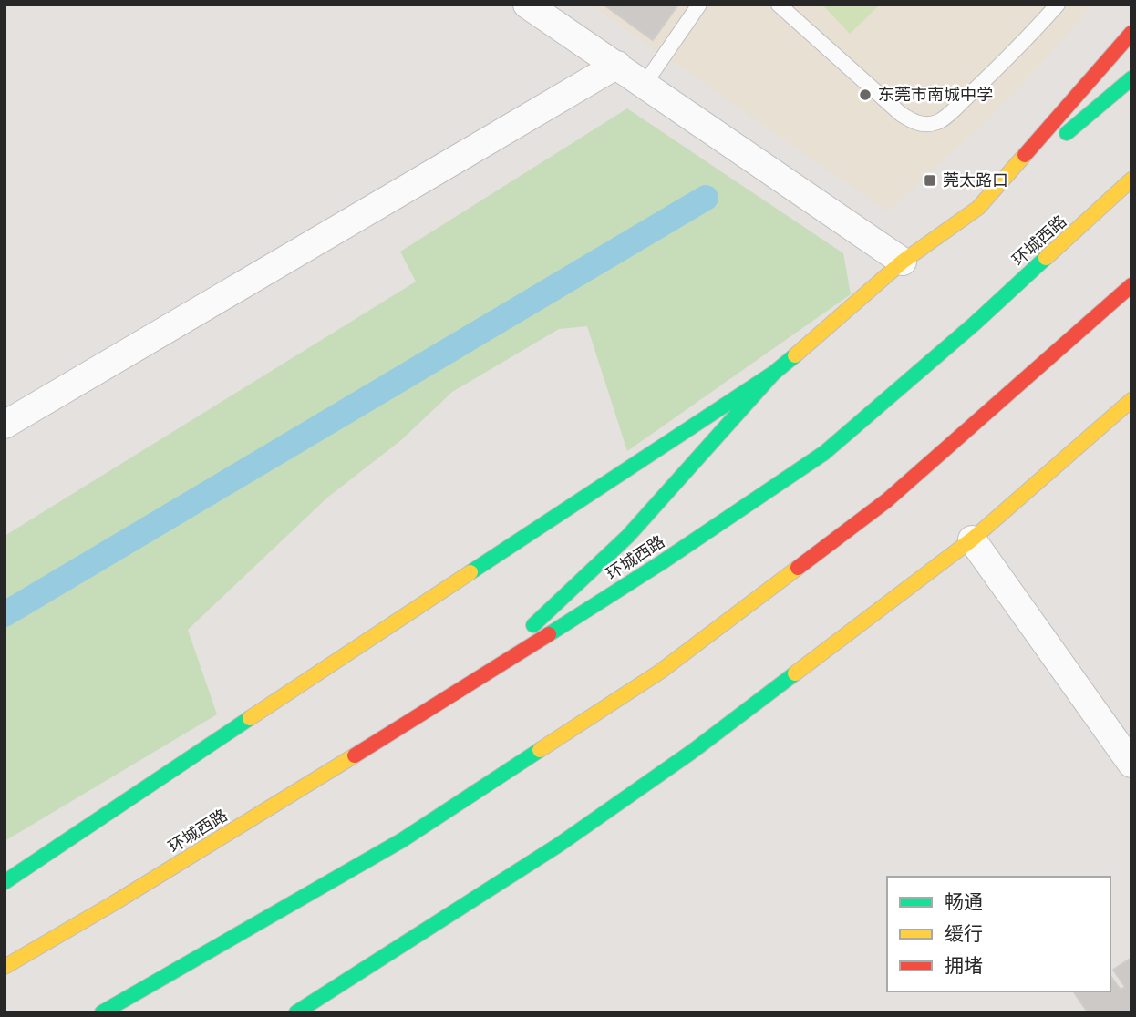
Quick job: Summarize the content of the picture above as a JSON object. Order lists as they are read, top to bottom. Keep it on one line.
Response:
{"streets":{"main road":["环城西路"]},"places":{"other":["东莞市南城中学"],"transit":["莞太路口"]},"legend":["畅通","缓行","拥堵"]}
